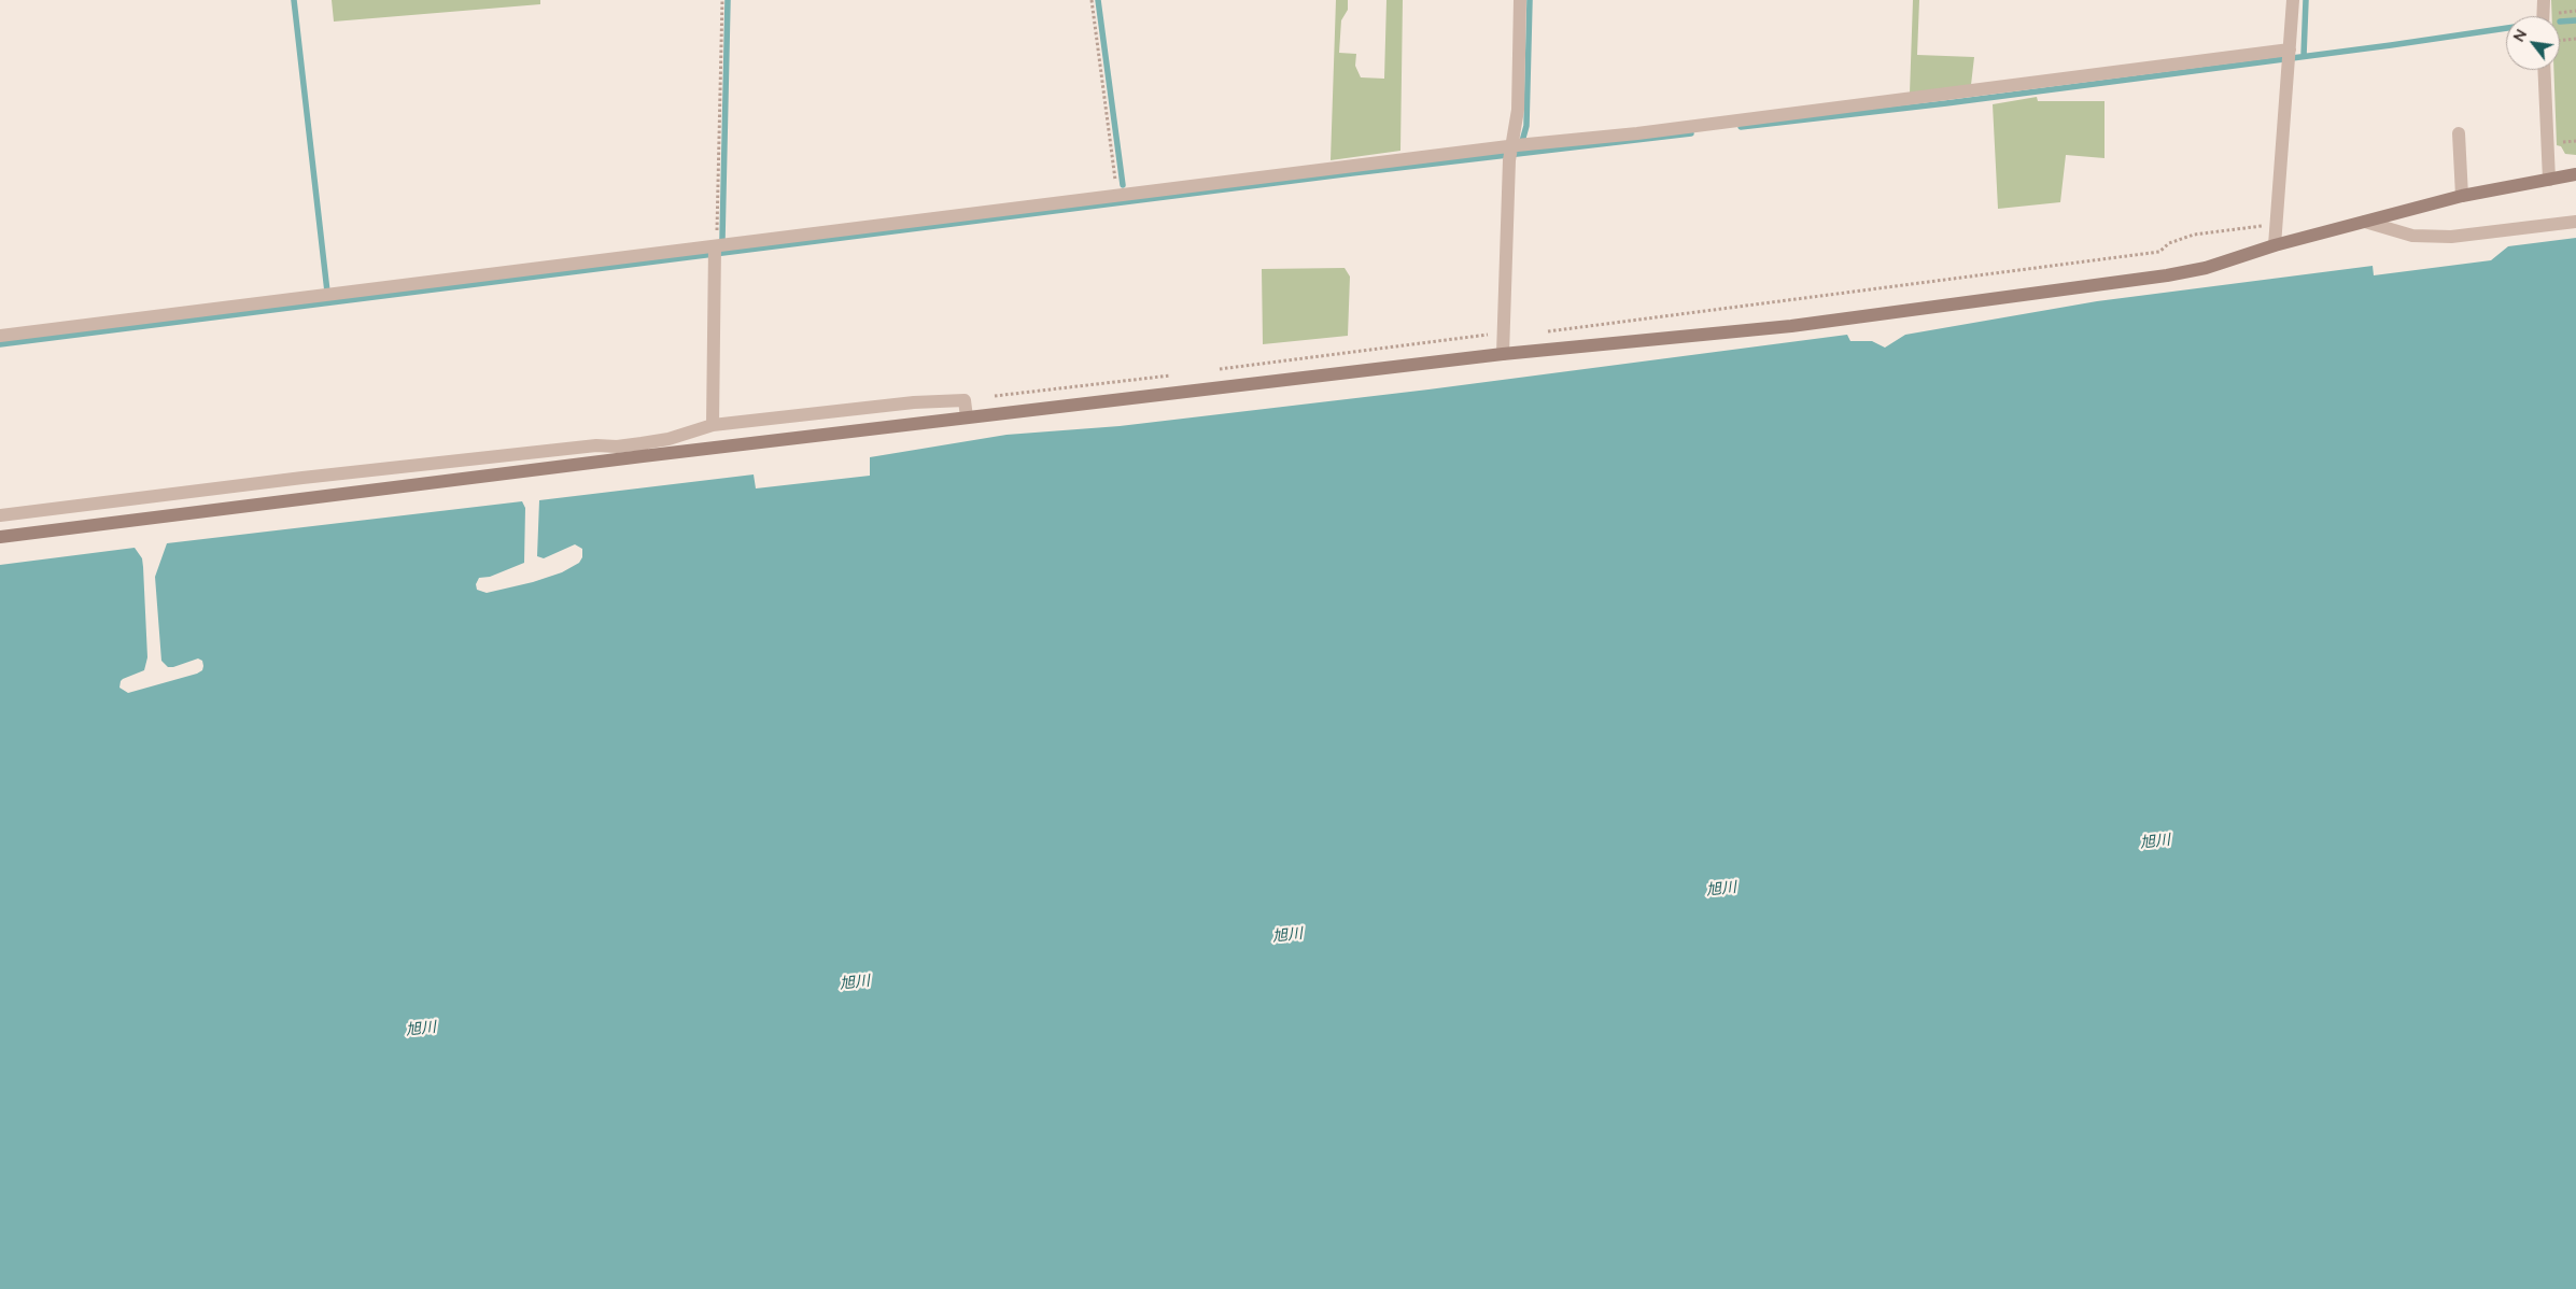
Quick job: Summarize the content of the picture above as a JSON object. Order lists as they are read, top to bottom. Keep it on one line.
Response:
{"water":["旭川"],"north":"top left"}
